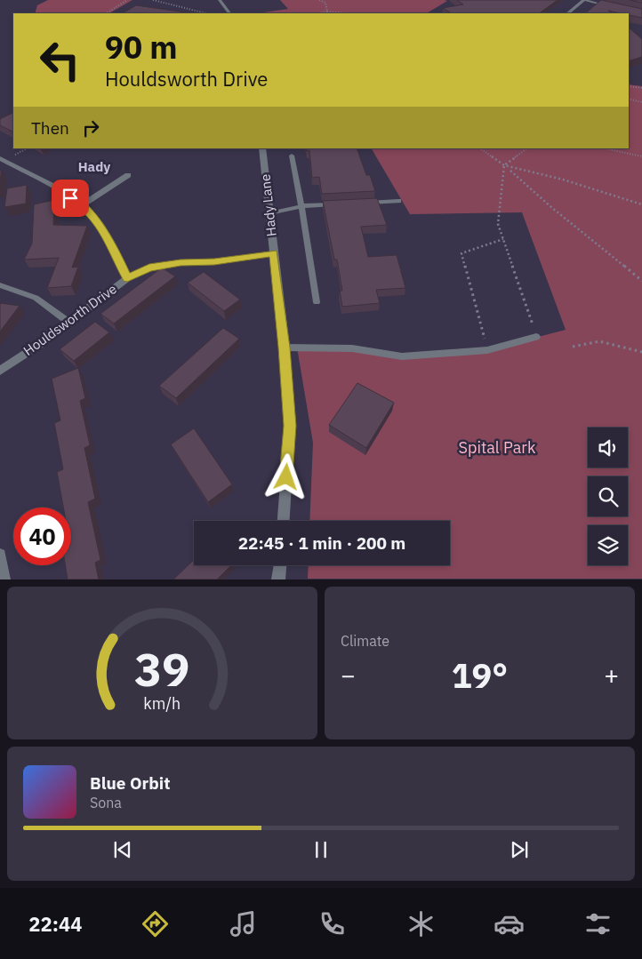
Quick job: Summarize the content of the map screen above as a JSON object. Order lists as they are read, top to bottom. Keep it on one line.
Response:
{"streets":{"street":["Hady Lane","Houldsworth Drive"]},"crossings":[["Hady Lane","Houldsworth Drive"]],"districts":["Hady"],"parks":["Spital Park"],"page":{"turn":["90 m","Houldsworth Drive"],"then":"Then","limit":"40","trip":"22:45 · 1 min · 200 m","tile":"Climate","heat":["−","19°","+"],"song":["Blue Orbit","Sona"],"tabs":"22:44","gauge":["39","km/h"]}}
